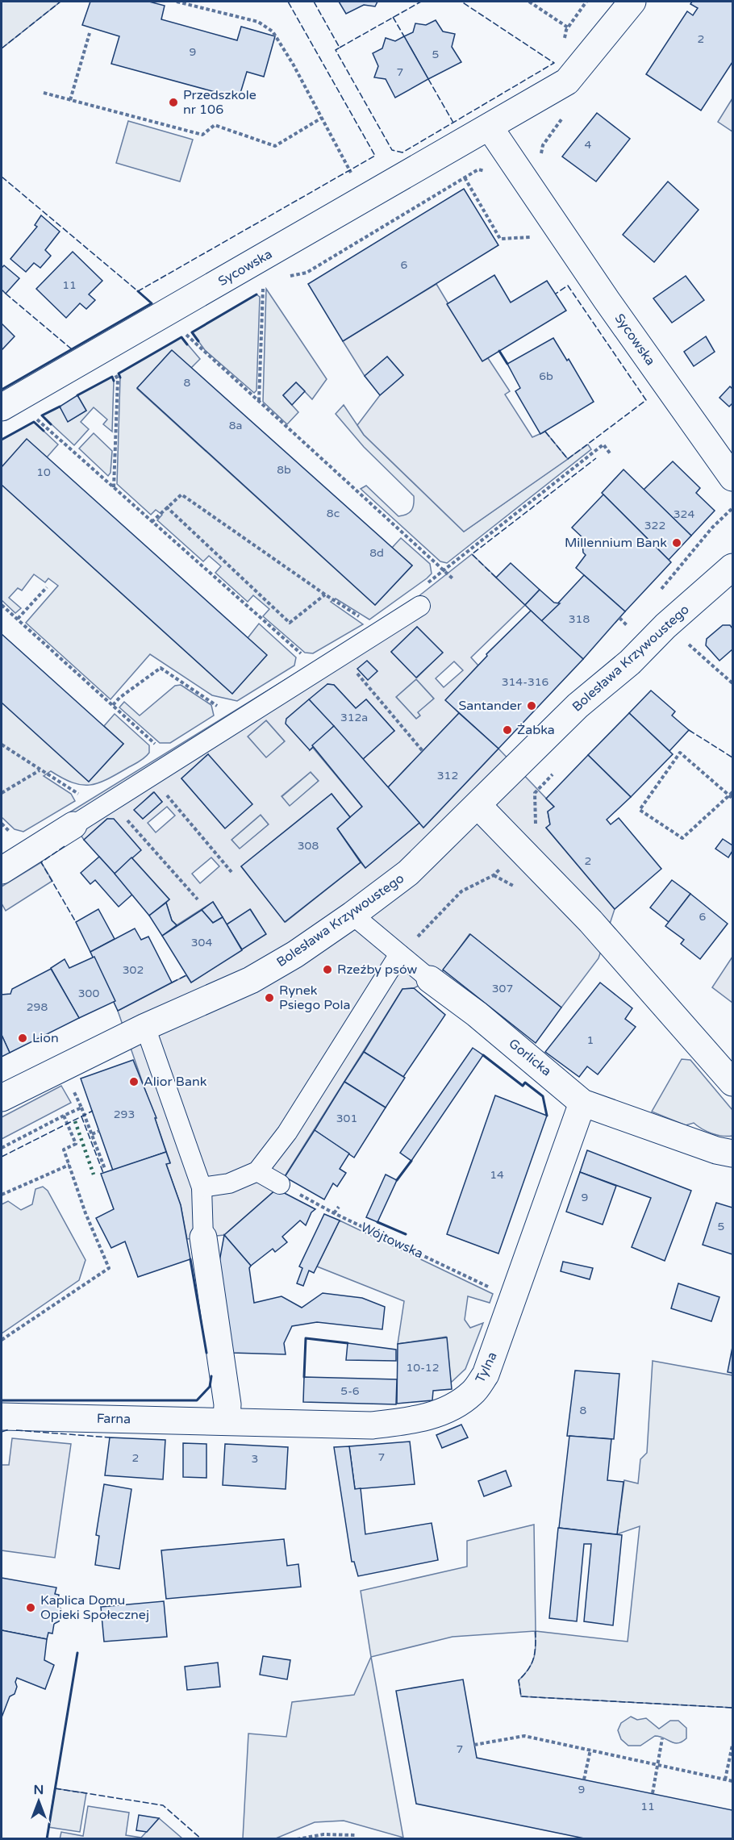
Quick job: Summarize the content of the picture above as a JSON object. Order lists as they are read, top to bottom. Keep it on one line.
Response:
{"streets":{"street":["Sycowska","Bolesława Krzywoustego","Gorlicka","Tylna","Farna"],"path":["Wójtowska"]},"crossings":[["Bolesława Krzywoustego","Gorlicka"],["Gorlicka","Tylna"],["Wójtowska","Tylna"],["Tylna","Farna"]],"places":["Przedszkole nr 106","Millennium Bank","Santander","Żabka","Rzeźby psów","Rynek Psiego Pola","Lion","Alior Bank","Kaplica Domu Opieki Społecznej"],"house_numbers":["2","9","5","7","4","6","11","6b","8","8a","8b","10","8c","324","322","8d","318","314-316","312a","312","308","2","6","304","302","307","300","298","1","293","301","14","9","5","10-12","5-6","8","7","2","3","7","9","11"],"north":"top"}
